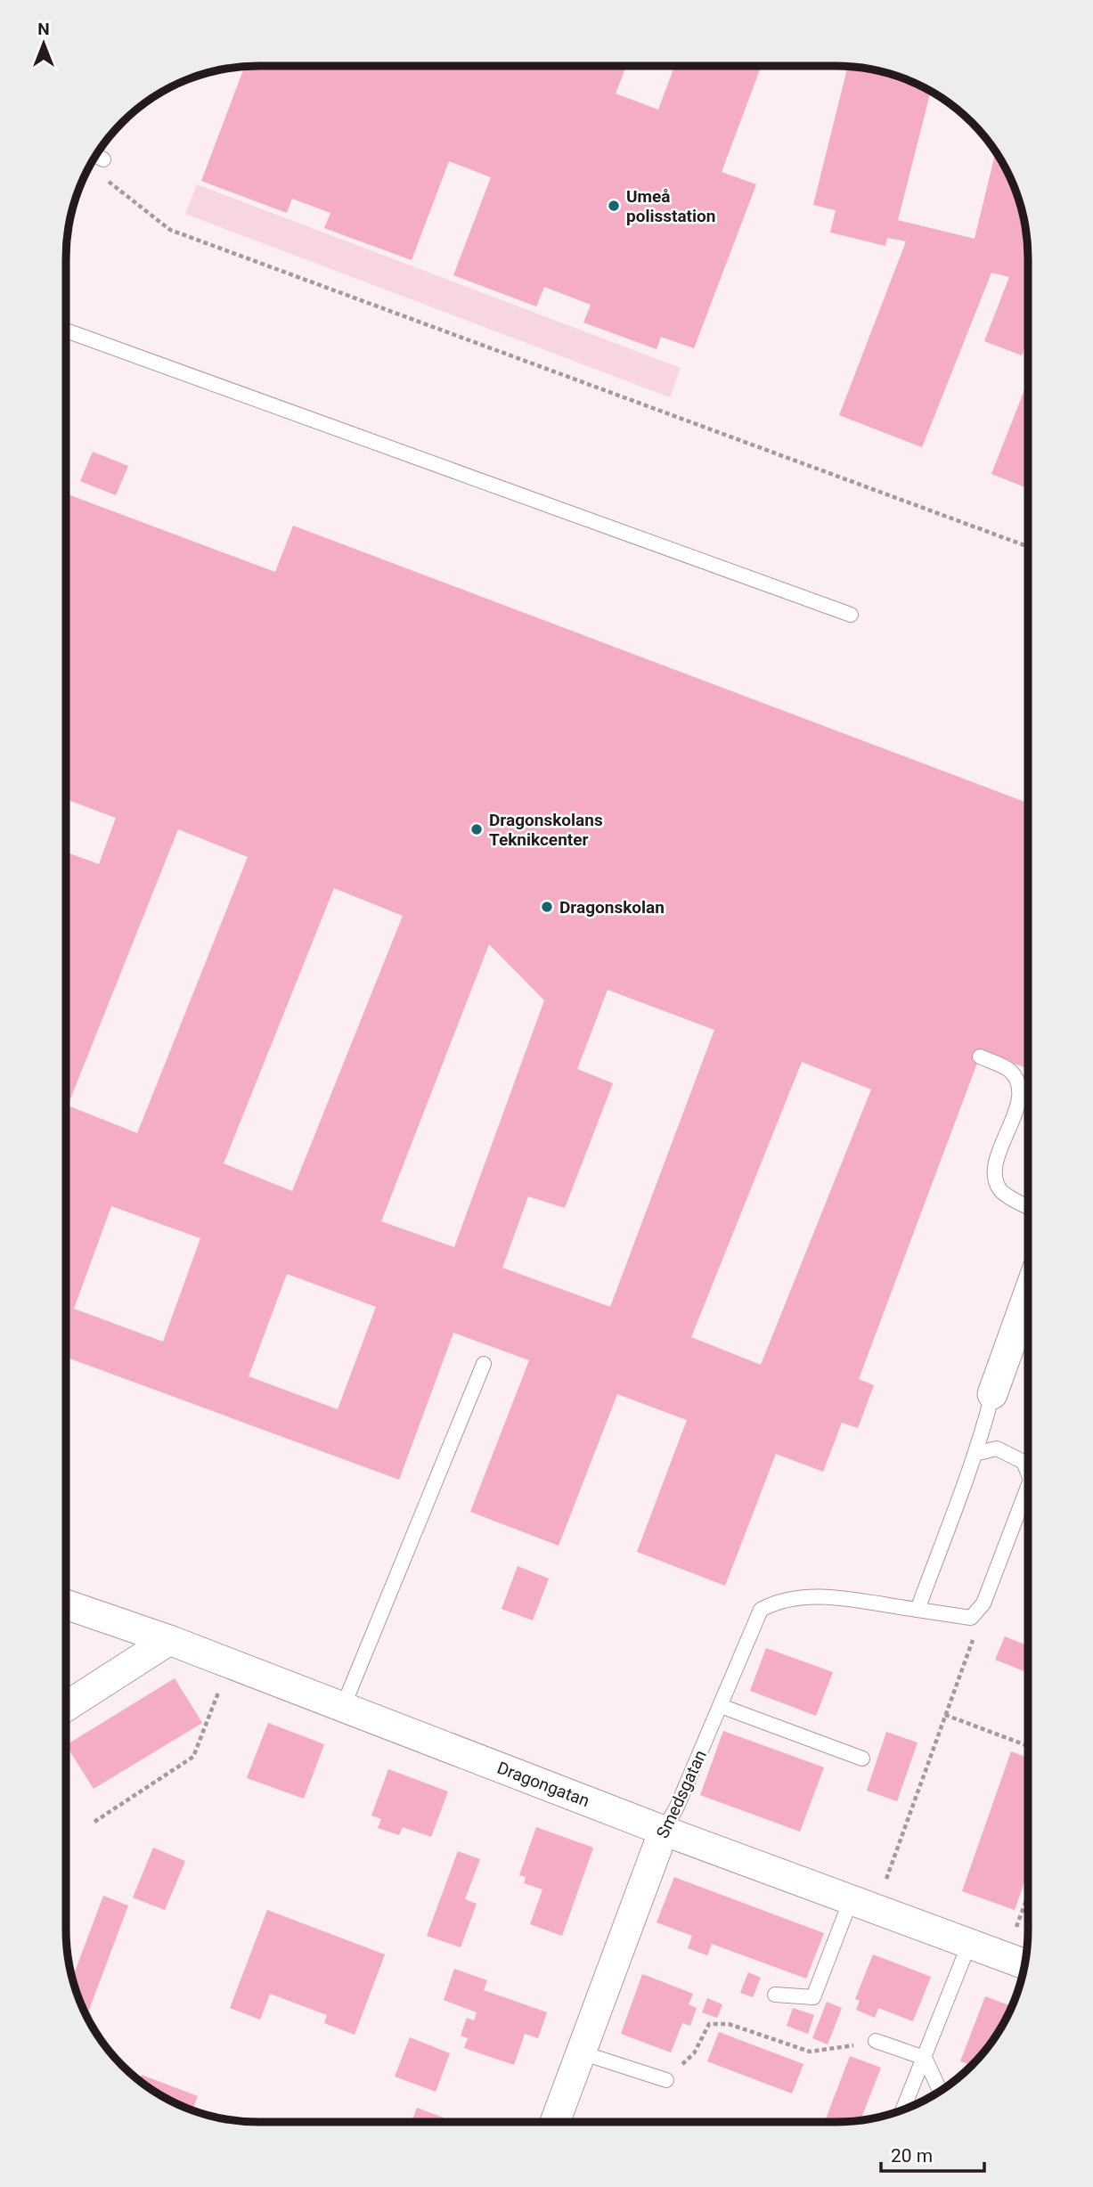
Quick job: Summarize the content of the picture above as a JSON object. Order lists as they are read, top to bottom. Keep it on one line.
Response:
{"streets":{"street":["Dragongatan","Smedsgatan"]},"crossings":[["Dragongatan","Smedsgatan"]],"places":["Umeå polisstation","Dragonskolans Teknikcenter","Dragonskolan"],"scale_bar":"20 m","north":"top"}
